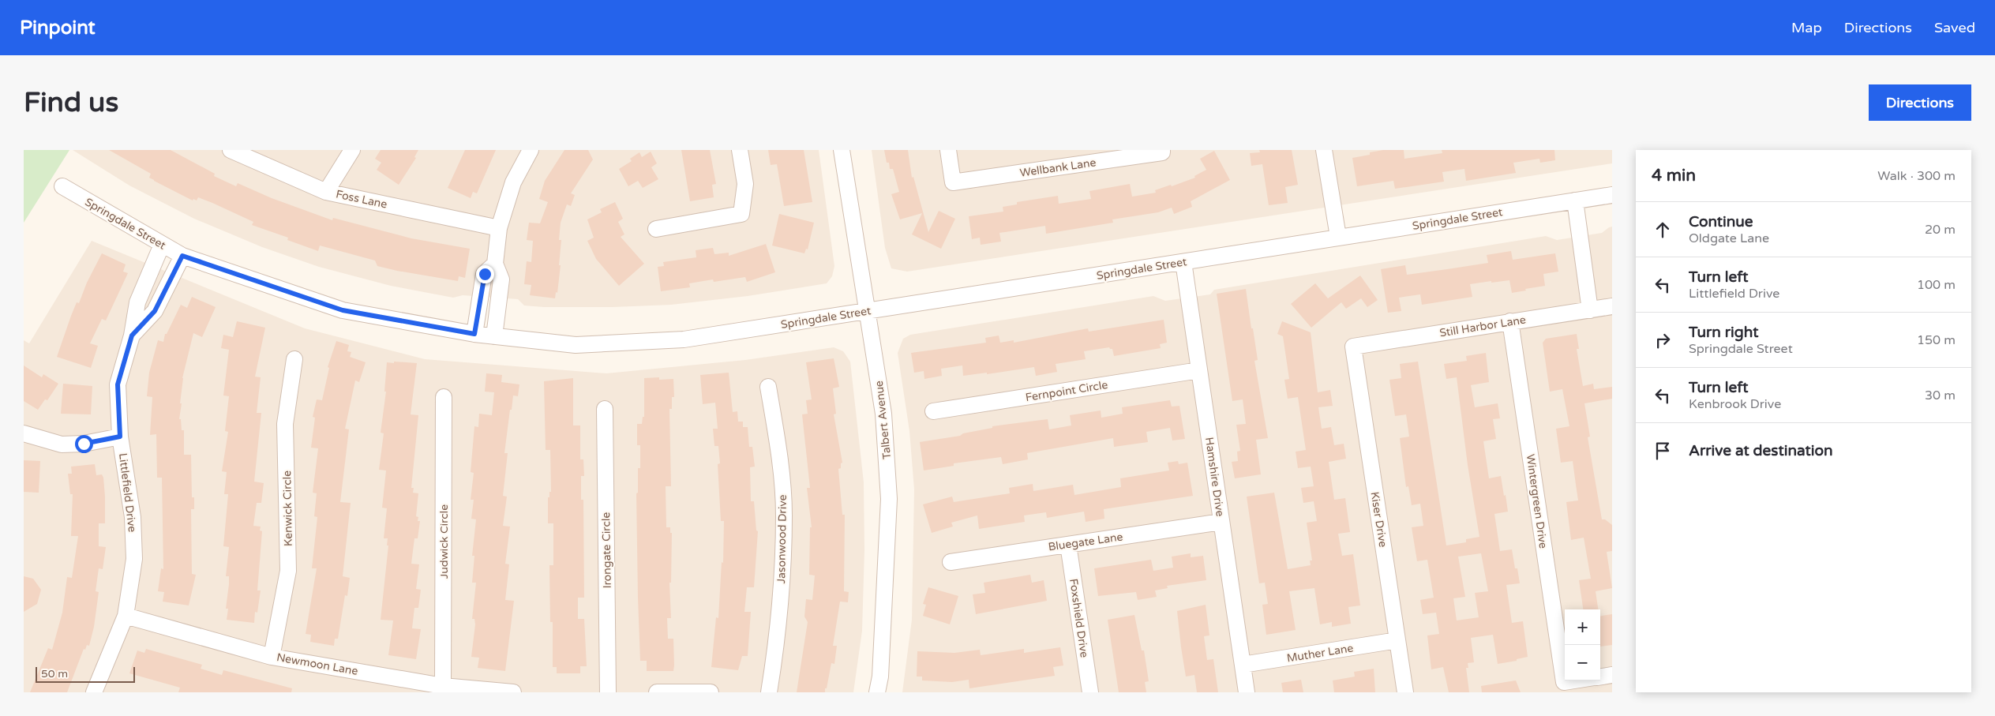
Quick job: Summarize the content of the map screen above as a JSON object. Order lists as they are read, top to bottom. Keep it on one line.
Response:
{"streets":{"street":["Wellbank Lane","Foss Lane","Springdale Street","Still Harbor Lane","Fernpoint Circle","Talbert Avenue","Hamshire Drive","Littlefield Drive","Wintergreen Drive","Kenwick Circle","Kiser Drive","Jasonwood Drive","Judwick Circle","Bluegate Lane","Irongate Circle","Foxshield Drive","Muther Lane","Newmoon Lane"]},"crossings":[["Springdale Street","Talbert Avenue"],["Springdale Street","Hamshire Drive"],["Springdale Street","Littlefield Drive"],["Still Harbor Lane","Wintergreen Drive"],["Still Harbor Lane","Kiser Drive"],["Fernpoint Circle","Hamshire Drive"],["Hamshire Drive","Bluegate Lane"],["Hamshire Drive","Muther Lane"],["Littlefield Drive","Newmoon Lane"],["Kenwick Circle","Newmoon Lane"],["Kiser Drive","Muther Lane"],["Judwick Circle","Newmoon Lane"],["Bluegate Lane","Foxshield Drive"]],"scale_bar":"50 m","page":{"header":"Pinpoint","nav":["Map","Directions","Saved"],"buttons":"Directions","title":"Find us","heading":["4 min","Walk · 300 m"],"list":[["Continue","Oldgate Lane","20 m"],["Turn left","Littlefield Drive","100 m"],["Turn right","Springdale Street","150 m"],["Turn left","Kenbrook Drive","30 m"],"Arrive at destination"],"map_buttons":["+","−"],"scale":"50 m"}}
